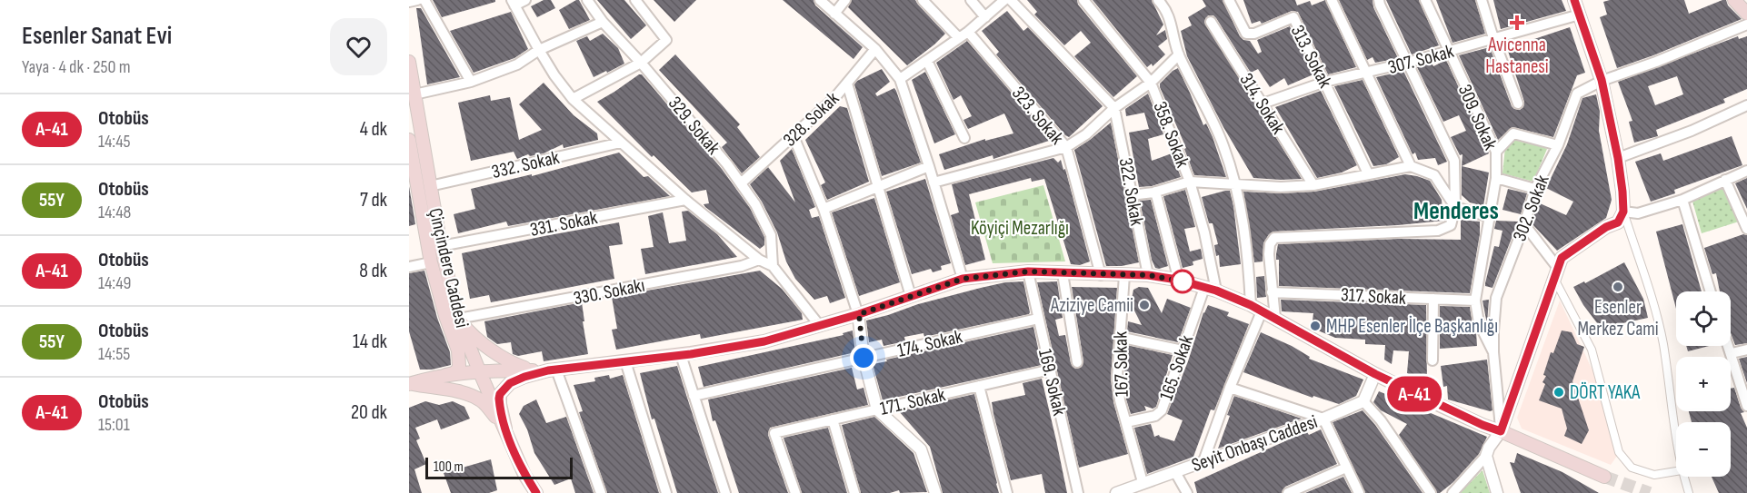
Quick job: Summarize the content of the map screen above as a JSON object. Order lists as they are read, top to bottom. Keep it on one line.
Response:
{"streets":{"main road":["Çinçindere Caddesi"],"street":["313. Sokak","307. Sokak","314. Sokak","323. Sokak","309. Sokak","328. Sokak","329. Sokak","358. Sokak","332. Sokak","322. Sokak","302. Sokak","331. Sokak","330. Sokakı","317. Sokak","174. Sokak","167. Sokak","165. Sokak","169. Sokak","171. Sokak","Seyit Onbaşı Caddesi"]},"crossings":[["313. Sokak","307. Sokak"],["307. Sokak","314. Sokak"],["307. Sokak","309. Sokak"],["309. Sokak","302. Sokak"],["309. Sokak","317. Sokak"],["328. Sokak","329. Sokak"],["358. Sokak","165. Sokak"],["332. Sokak","Çinçindere Caddesi"],["331. Sokak","Çinçindere Caddesi"],["Çinçindere Caddesi","330. Sokakı"],["174. Sokak","169. Sokak"],["167. Sokak","165. Sokak"],["167. Sokak","Seyit Onbaşı Caddesi"],["169. Sokak","171. Sokak"]],"districts":["Menderes"],"parks":["Köyiçi Mezarlığı"],"places":{"health":["Avicenna Hastanesi"],"other":["Esenler Merkez Cami","Aziziye Camii","MHP Esenler İlçe Başkanlığı","DÖRT YAKA"]},"lines":["bus line A-41"],"scale_bar":"100 m","page":{"heading":["Esenler Sanat Evi","Yaya · 4 dk · 250 m"],"on_map":"A-41","list":[{"mark":"A-41","name":"Otobüs","note":"14:45","value":"4 dk"},{"mark":"55Y","name":"Otobüs","note":"14:48","value":"7 dk"},{"mark":"A-41","name":"Otobüs","note":"14:49","value":"8 dk"},{"mark":"55Y","name":"Otobüs","note":"14:55","value":"14 dk"},{"mark":"A-41","name":"Otobüs","note":"15:01","value":"20 dk"}],"map_buttons":["+","−"],"scale":"100 m"}}
